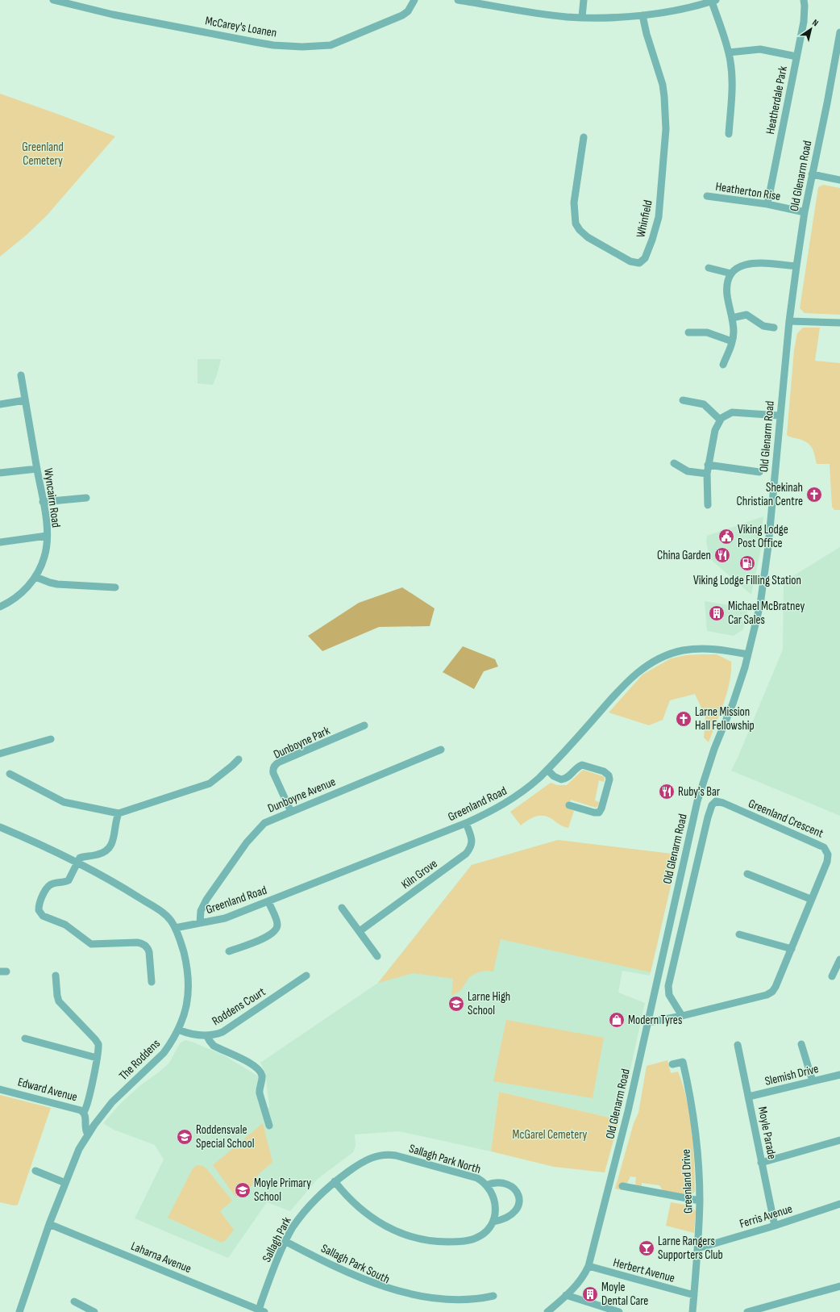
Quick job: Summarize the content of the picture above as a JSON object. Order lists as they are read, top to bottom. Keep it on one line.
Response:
{"streets":{"street":["McCarey's Loanen","Heatherdale Park","Old Glenarm Road","Heatherton Rise","Whinfield","Wyncairn Road","Dunboyne Park","Dunboyne Avenue","Greenland Road","Greenland Crescent","Kiln Grove","Roddens Court","The Roddens","Slemish Drive","Edward Avenue","Moyle Parade","Sallagh Park North","Greenland Drive","Ferris Avenue","Sallagh Park","Laharna Avenue","Sallagh Park South","Herbert Avenue"]},"crossings":[["Heatherdale Park","Heatherton Rise"],["Old Glenarm Road","Heatherton Rise"],["Old Glenarm Road","Greenland Road"],["Old Glenarm Road","Greenland Crescent"],["Old Glenarm Road","Herbert Avenue"],["Dunboyne Park","Dunboyne Avenue"],["Dunboyne Avenue","Greenland Road"],["Greenland Road","Kiln Grove"],["Greenland Road","The Roddens"],["Roddens Court","The Roddens"],["The Roddens","Edward Avenue"],["The Roddens","Laharna Avenue"],["Slemish Drive","Moyle Parade"],["Moyle Parade","Ferris Avenue"],["Sallagh Park North","Sallagh Park"],["Greenland Drive","Ferris Avenue"],["Greenland Drive","Herbert Avenue"],["Sallagh Park","Laharna Avenue"],["Sallagh Park","Sallagh Park South"]],"parks":["Greenland Cemetery","McGarel Cemetery"],"places":{"church":["Shekinah Christian Centre","Larne Mission Hall Fellowship"],"public building":["Viking Lodge Post Office"],"restaurant":["China Garden","Ruby's Bar"],"fuel station":["Viking Lodge Filling Station"],"building":["Michael McBratney Car Sales","Moyle Dental Care"],"school or university":["Larne High School","Roddensvale Special School","Moyle Primary School"],"shop":["Modern Tyres"],"bar":["Larne Rangers Supporters Club"]},"north":"top right"}
